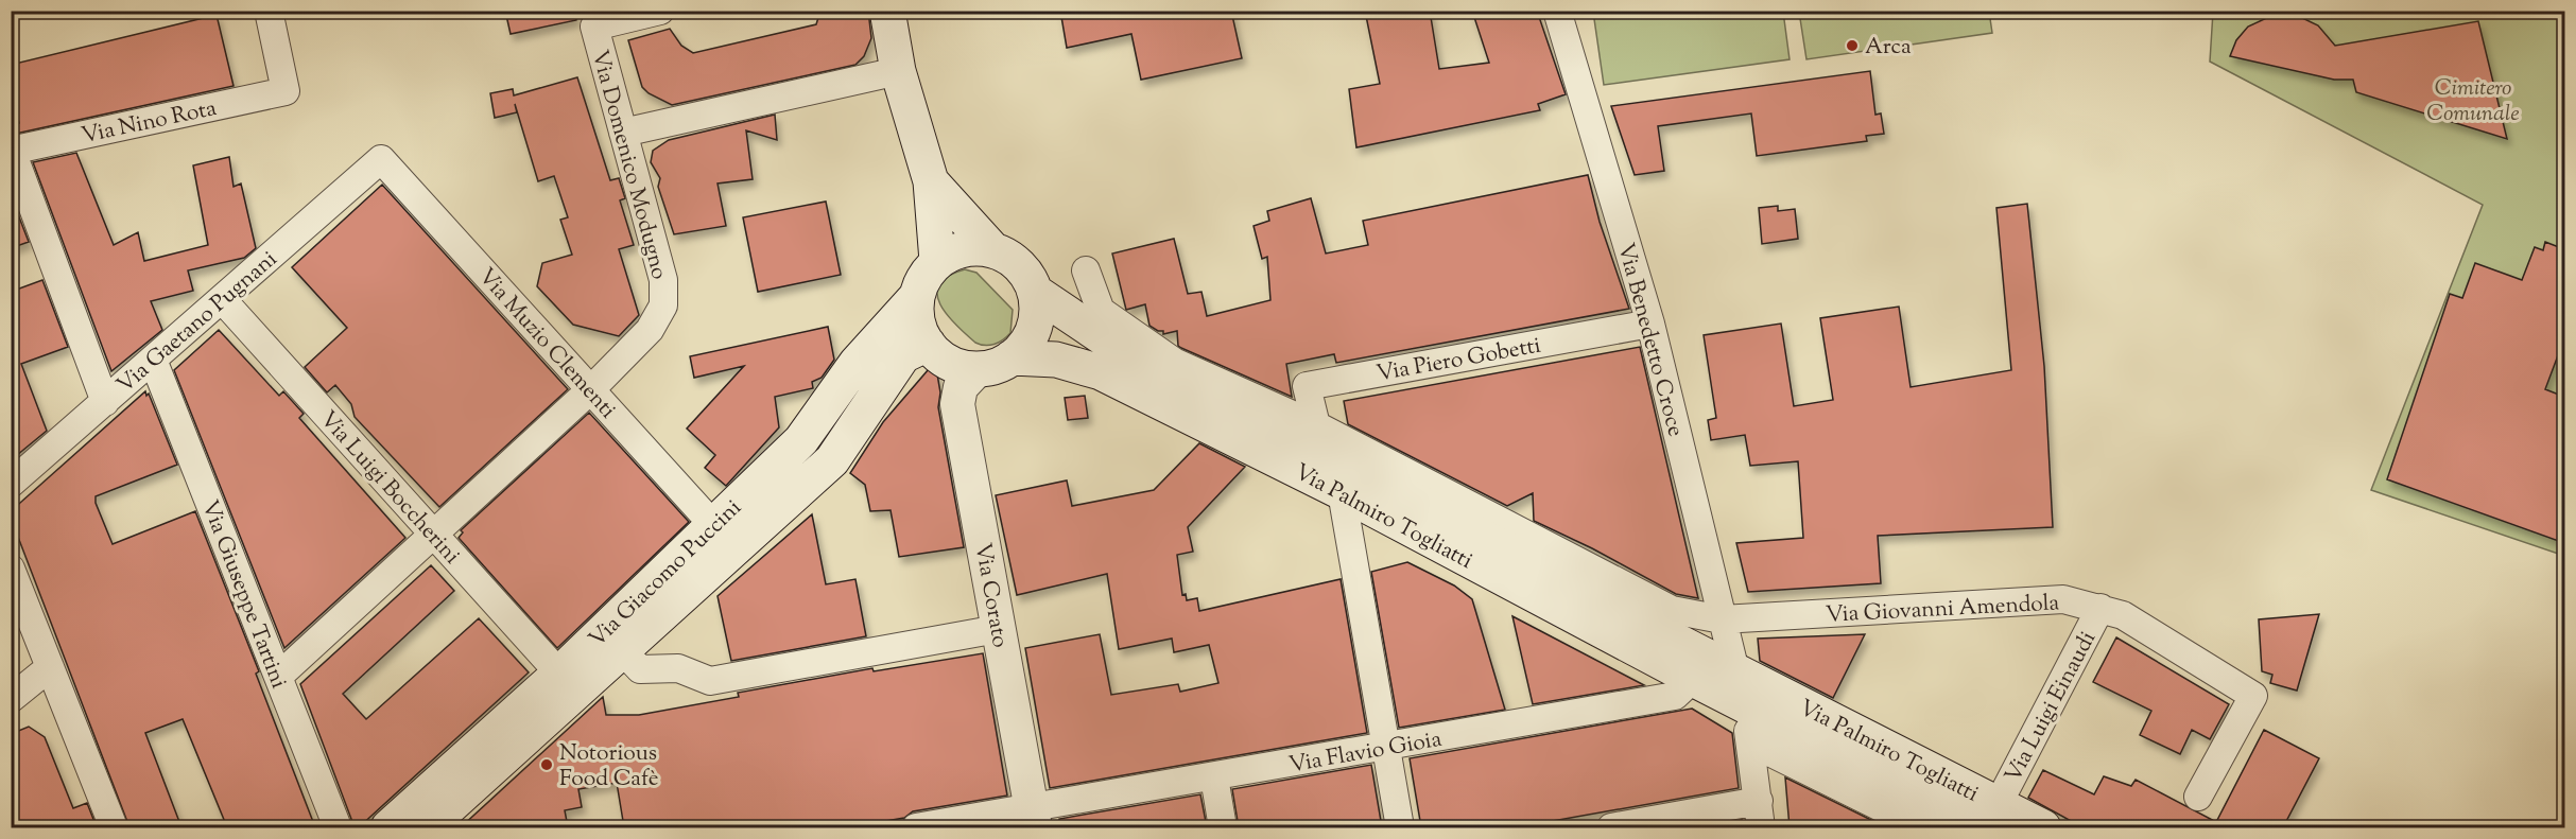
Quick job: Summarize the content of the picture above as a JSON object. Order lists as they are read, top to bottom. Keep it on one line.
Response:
{"streets":{"main road":["Via Palmiro Togliatti","Via Giacomo Puccini"],"street":["Via Nino Rota","Via Domenico Modugno","Via Gaetano Pugnani","Via Benedetto Croce","Via Muzio Clementi","Via Piero Gobetti","Via Luigi Boccherini","Via Giuseppe Tartini","Via Corato","Via Giovanni Amendola","Via Luigi Einaudi","Via Flavio Gioia"]},"crossings":[["Via Domenico Modugno","Via Muzio Clementi"],["Via Domenico Modugno","Via Luigi Boccherini"],["Via Domenico Modugno","Via Giuseppe Tartini"],["Via Gaetano Pugnani","Via Muzio Clementi"],["Via Gaetano Pugnani","Via Luigi Boccherini"],["Via Gaetano Pugnani","Via Giuseppe Tartini"],["Via Benedetto Croce","Via Piero Gobetti"],["Via Benedetto Croce","Via Palmiro Togliatti"],["Via Benedetto Croce","Via Giovanni Amendola"],["Via Muzio Clementi","Via Giacomo Puccini"],["Via Piero Gobetti","Via Giovanni Amendola"],["Via Luigi Boccherini","Via Giacomo Puccini"],["Via Palmiro Togliatti","Via Giacomo Puccini"],["Via Palmiro Togliatti","Via Corato"],["Via Palmiro Togliatti","Via Luigi Einaudi"],["Via Palmiro Togliatti","Via Flavio Gioia"],["Via Giacomo Puccini","Via Corato"],["Via Corato","Via Flavio Gioia"],["Via Giovanni Amendola","Via Luigi Einaudi"]],"parks":["Cimitero Comunale"],"places":["Arca","Notorious Food Cafè"]}
